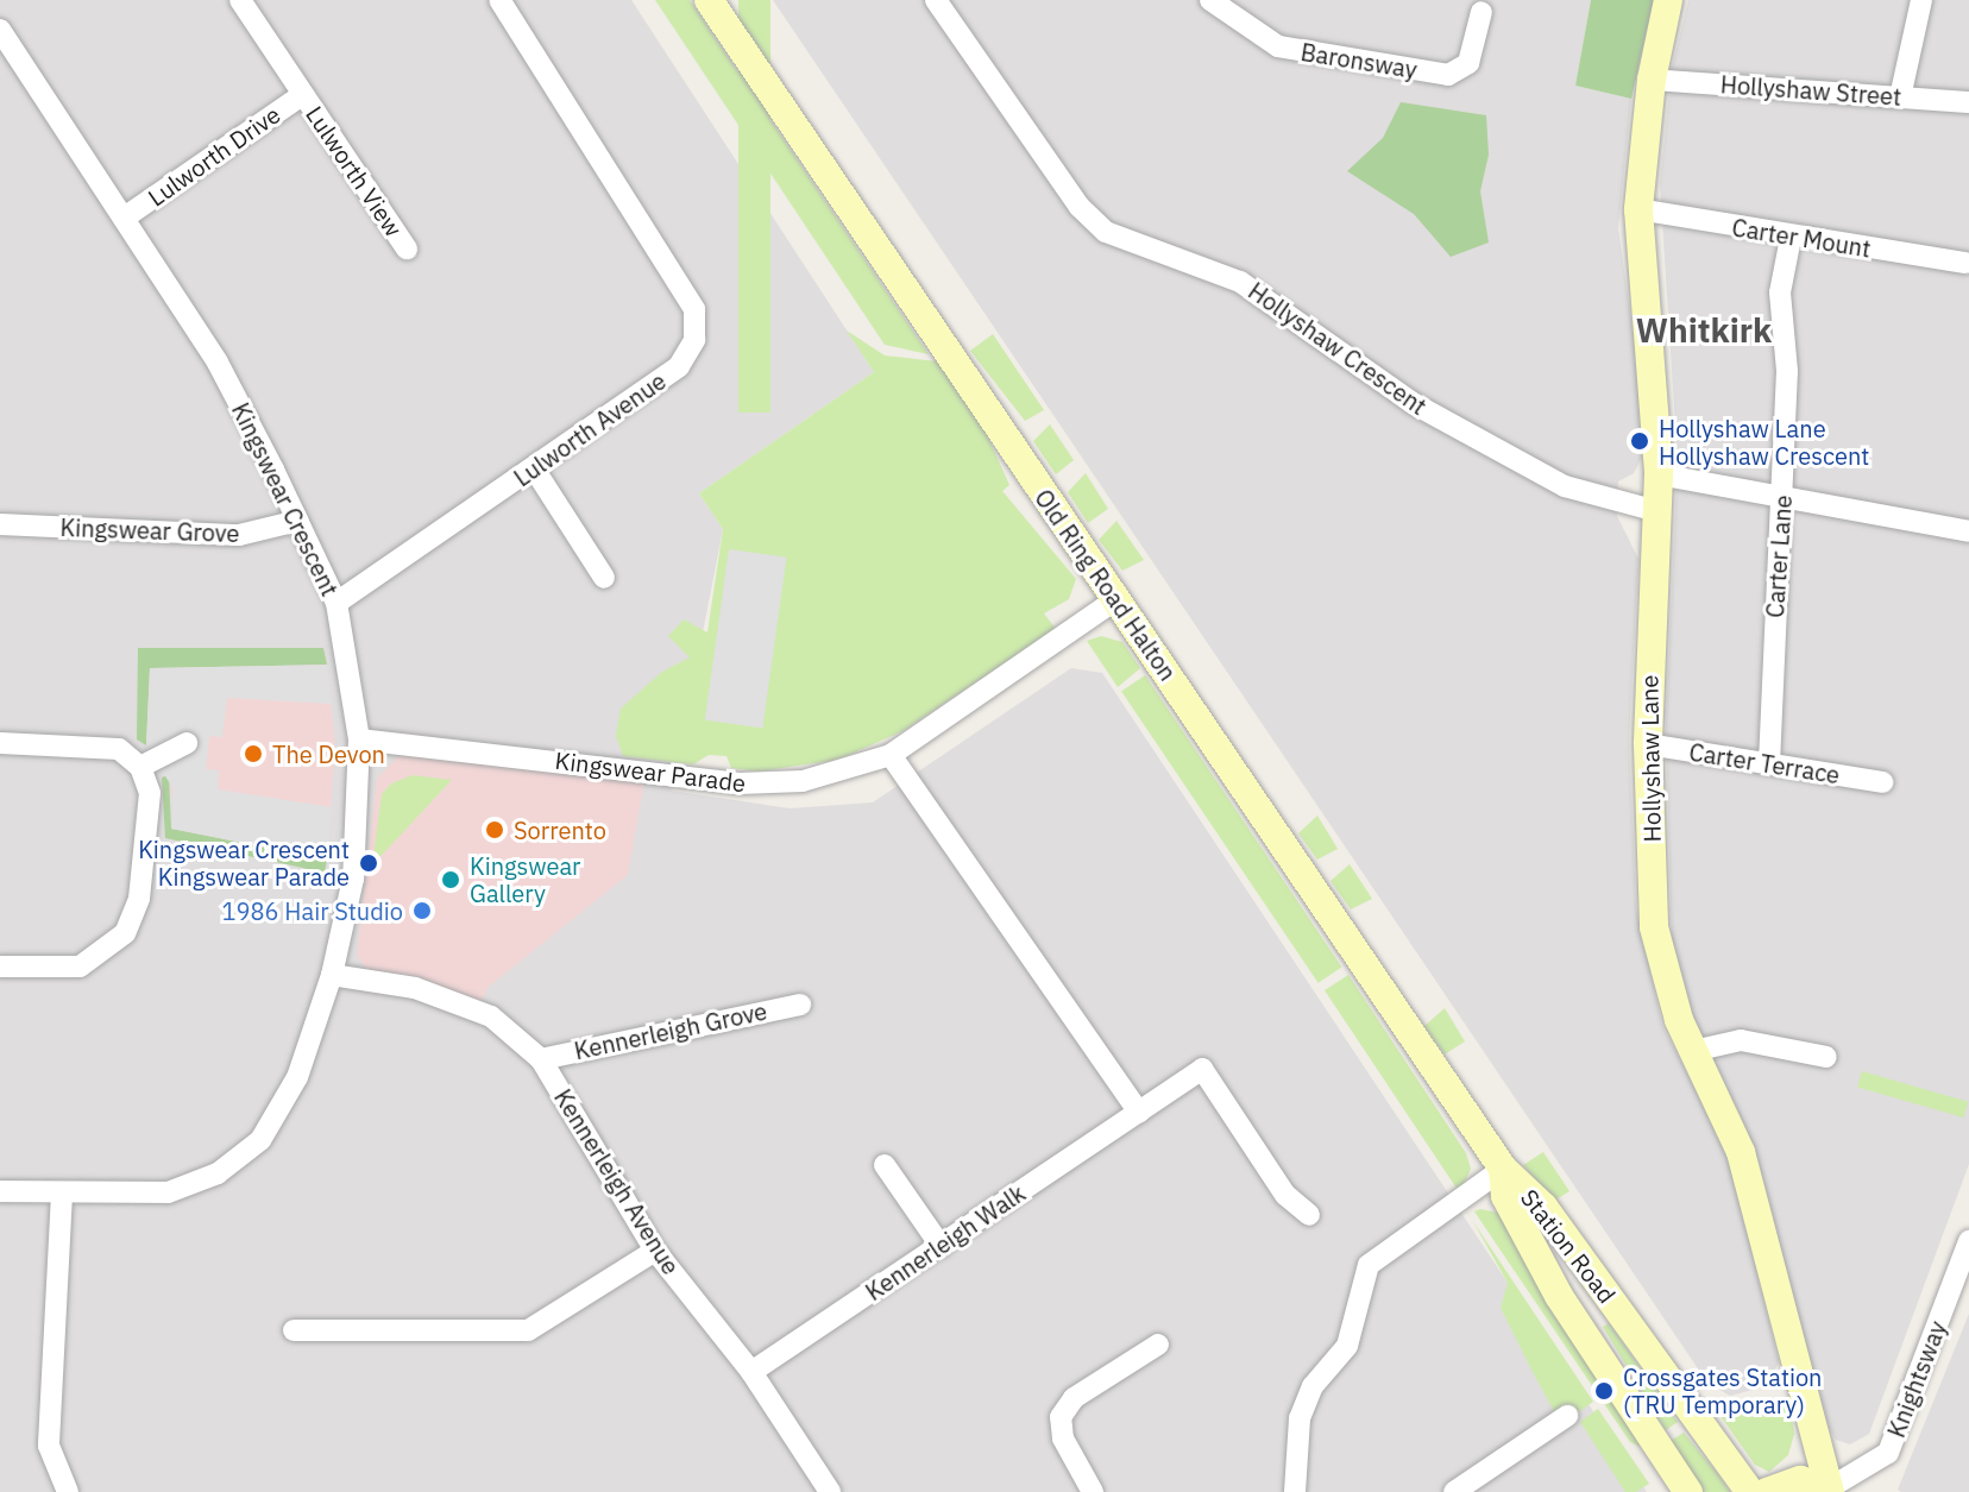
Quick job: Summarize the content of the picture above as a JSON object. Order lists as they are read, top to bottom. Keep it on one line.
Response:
{"streets":{"main road":["Old Ring Road Halton","Hollyshaw Lane","Station Road"],"street":["Baronsway","Hollyshaw Street","Lulworth Drive","Lulworth View","Carter Mount","Hollyshaw Crescent","Lulworth Avenue","Kingswear Crescent","Kingswear Grove","Carter Lane","Carter Terrace","Kingswear Parade","Kennerleigh Grove","Kennerleigh Avenue","Kennerleigh Walk","Knightsway"]},"crossings":[["Hollyshaw Street","Hollyshaw Lane"],["Lulworth Drive","Lulworth View"],["Lulworth Drive","Kingswear Crescent"],["Carter Mount","Carter Lane"],["Carter Mount","Hollyshaw Lane"],["Hollyshaw Crescent","Hollyshaw Lane"],["Lulworth Avenue","Kingswear Crescent"],["Kingswear Crescent","Kingswear Grove"],["Kingswear Crescent","Kingswear Parade"],["Kingswear Crescent","Kennerleigh Avenue"],["Carter Lane","Carter Terrace"],["Old Ring Road Halton","Kingswear Parade"],["Old Ring Road Halton","Station Road"],["Hollyshaw Lane","Carter Terrace"],["Hollyshaw Lane","Knightsway"],["Kennerleigh Grove","Kennerleigh Avenue"],["Kennerleigh Avenue","Kennerleigh Walk"]],"districts":["Whitkirk"],"places":["Hollyshaw Lane Hollyshaw Crescent","The Devon","Sorrento","Kingswear Crescent Kingswear Parade","Kingswear Gallery","1986 Hair Studio","Crossgates Station (TRU Temporary)"]}
